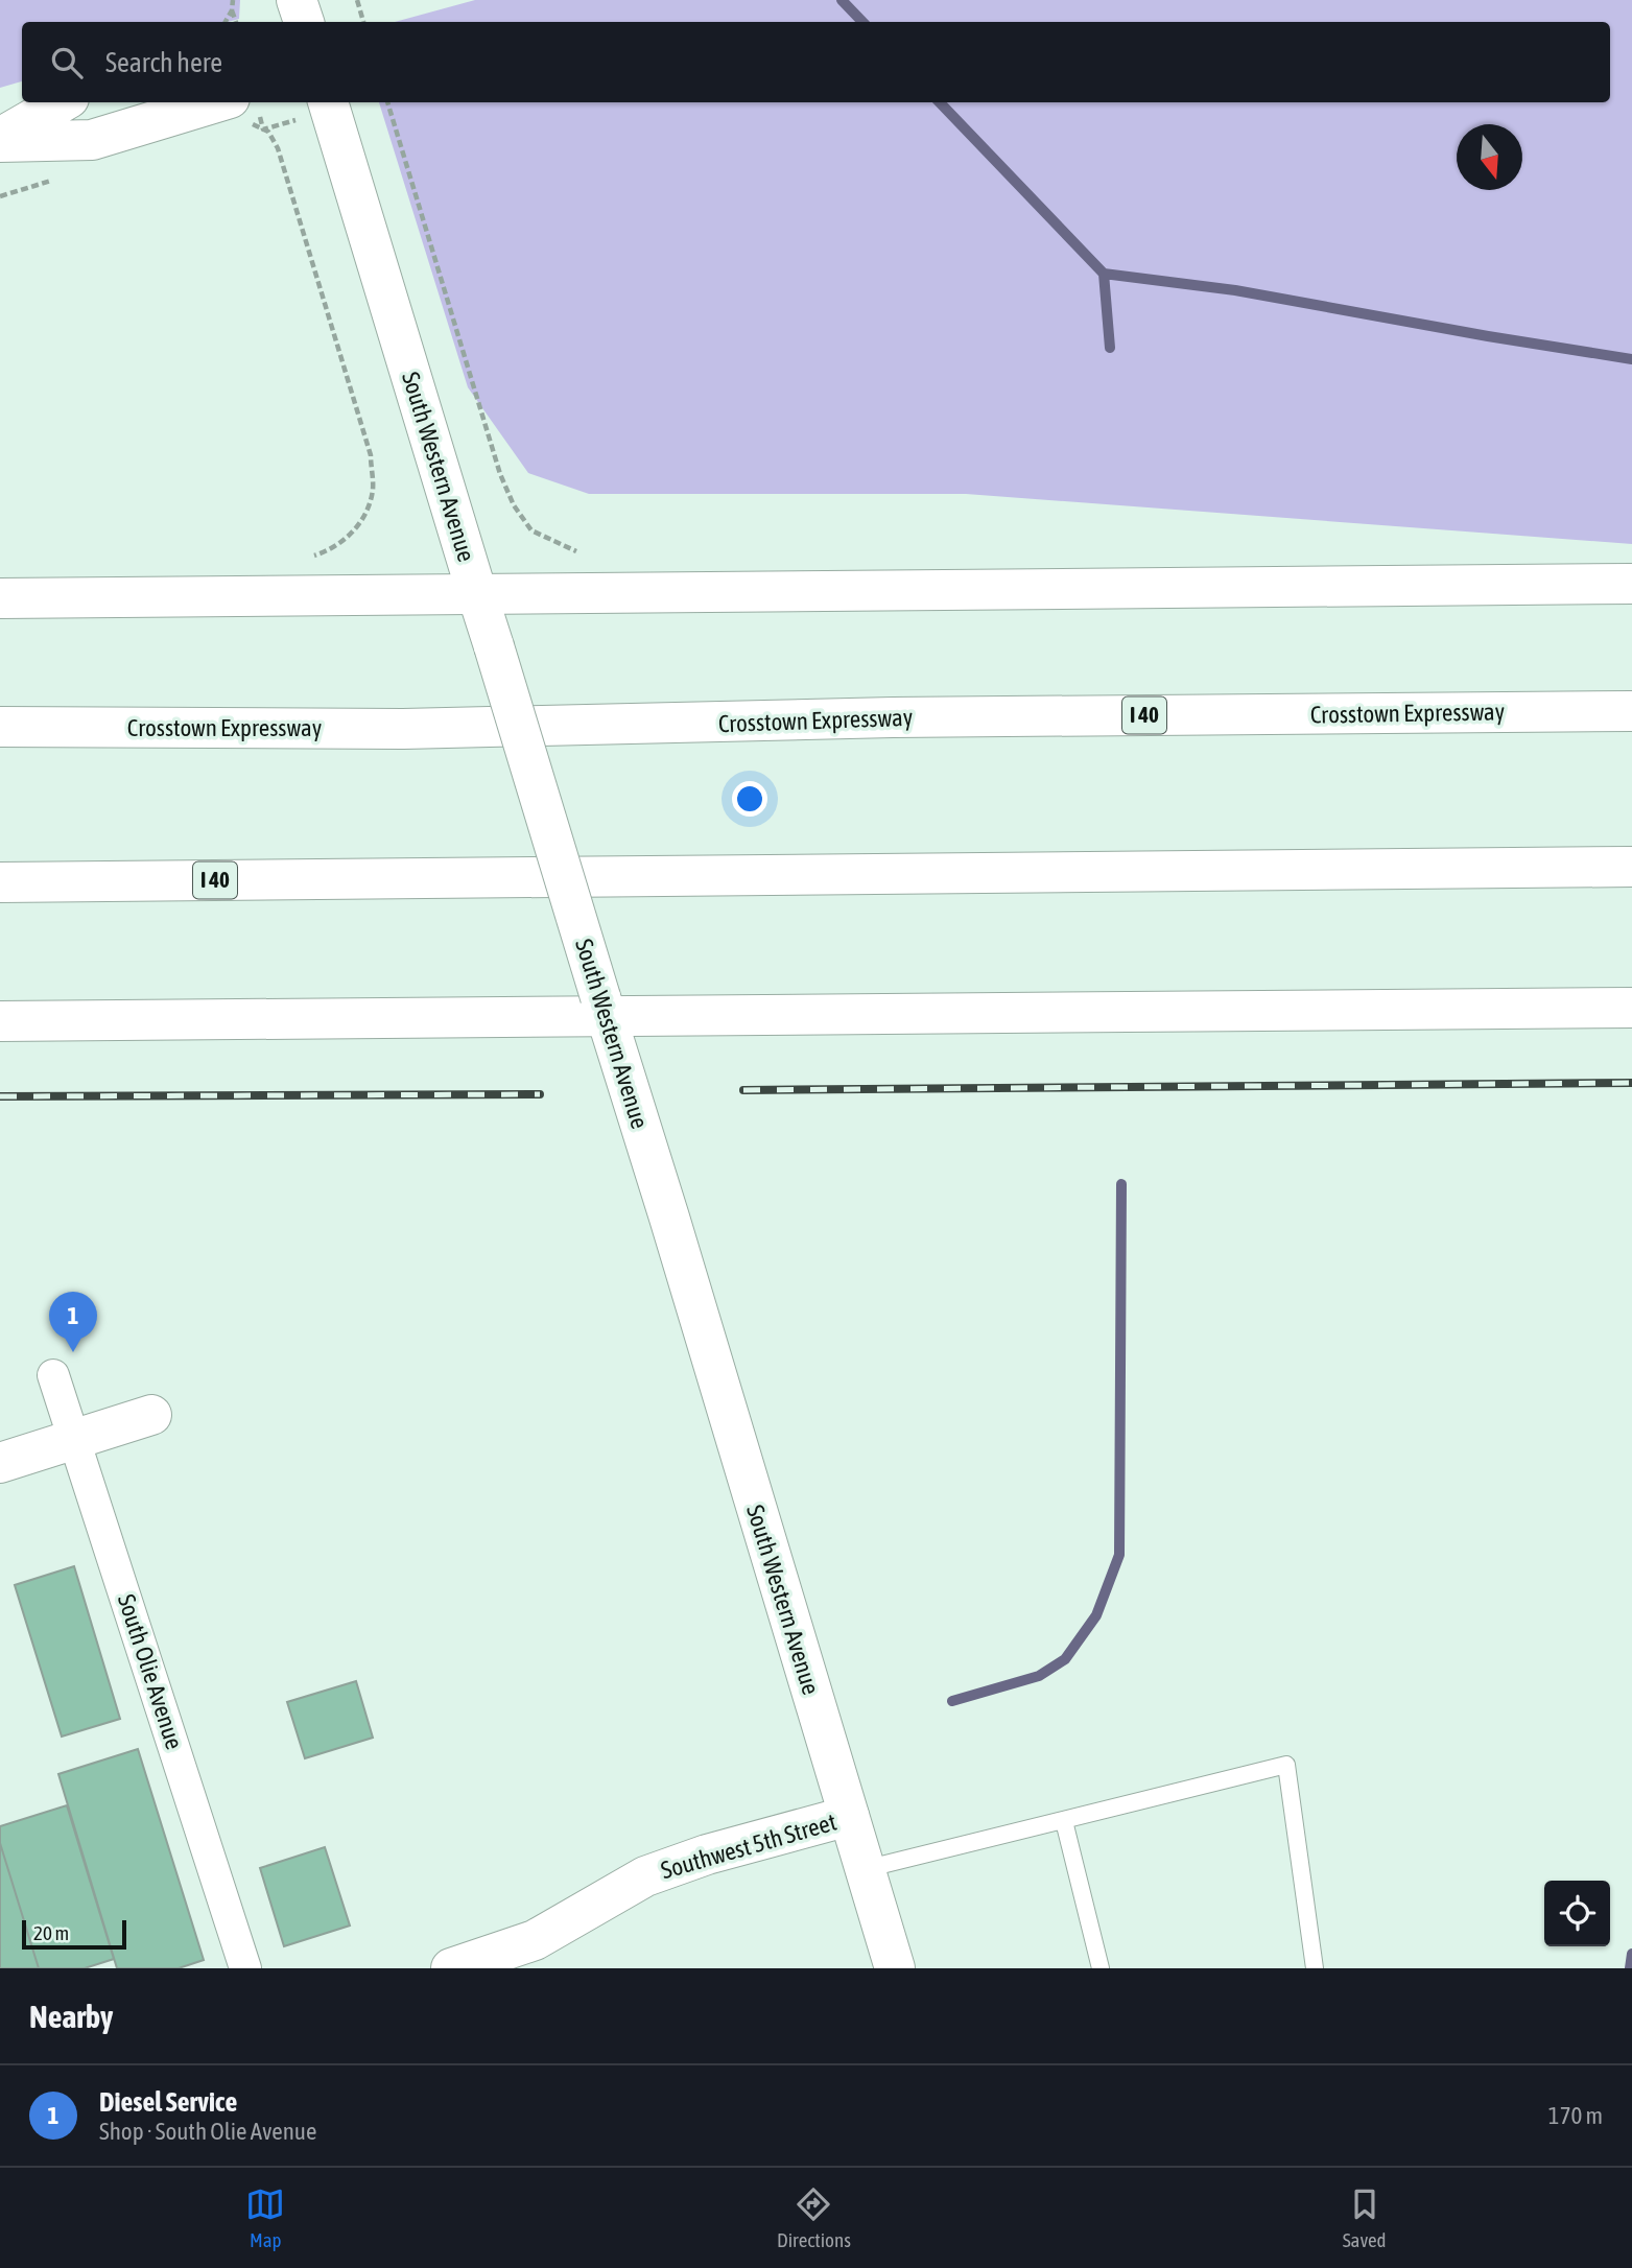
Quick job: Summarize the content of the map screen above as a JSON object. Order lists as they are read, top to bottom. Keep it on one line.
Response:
{"streets":{"main road":["South Western Avenue","Crosstown Expressway","I 40","Southwest 5th Street"],"street":["South Olie Avenue"]},"crossings":[["South Western Avenue","Southwest 5th Street"]],"scale_bar":"20 m","north":"bottom","page":{"search":"Search here","pins":"1","scale":"20 m","heading":"Nearby","list":[{"mark":"1","name":"Diesel Service","note":"Shop · South Olie Avenue","value":"170 m"}],"nav":["Map","Directions","Saved"]}}
